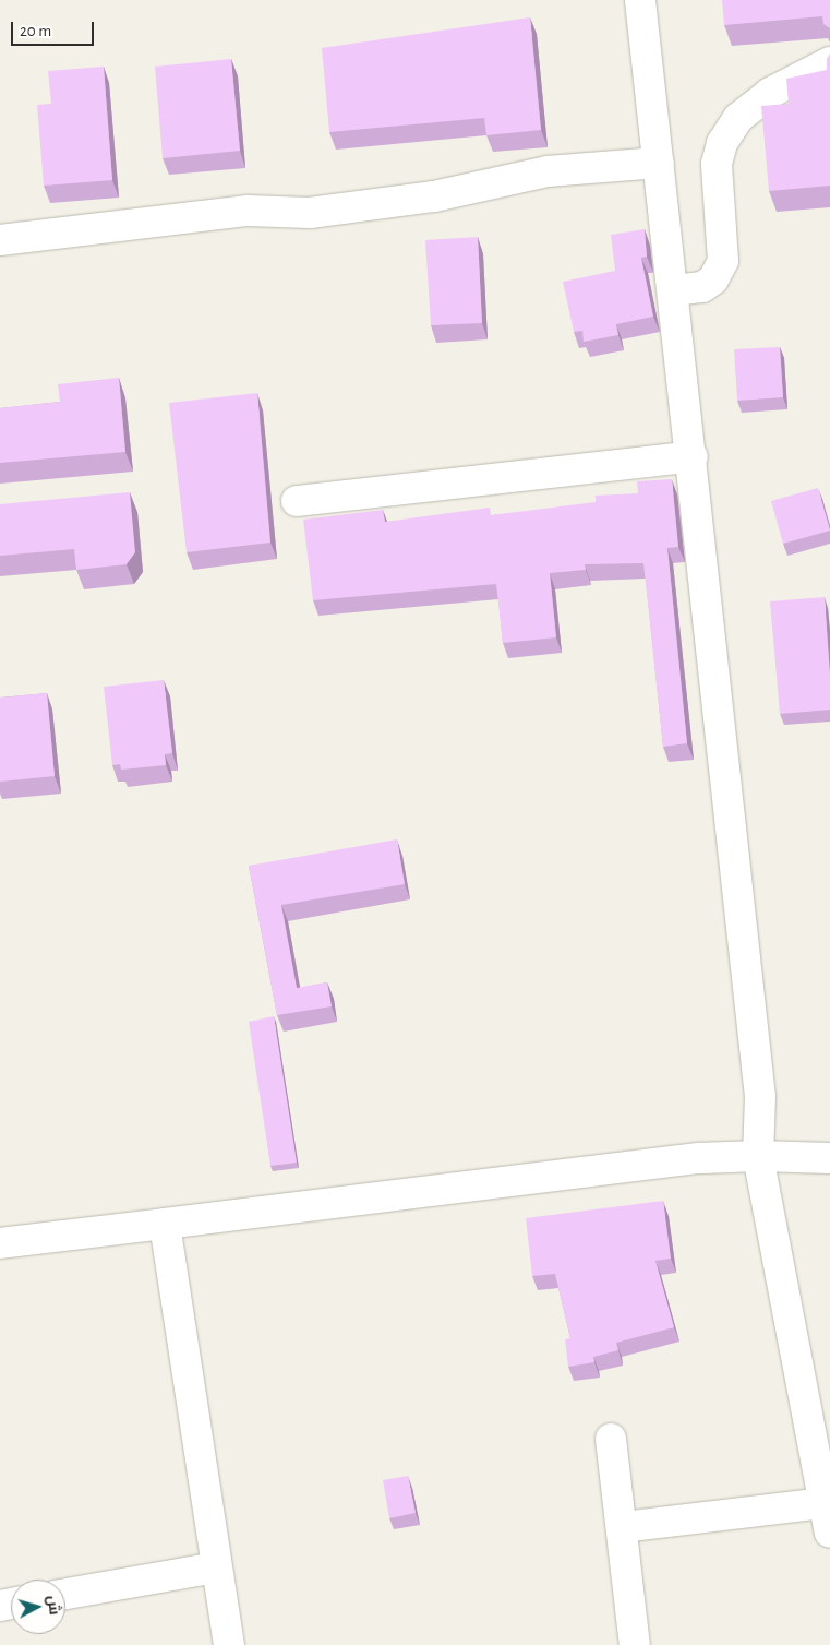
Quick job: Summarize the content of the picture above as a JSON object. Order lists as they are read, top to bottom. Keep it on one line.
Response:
{"scale_bar":"20 m","north":"right"}
